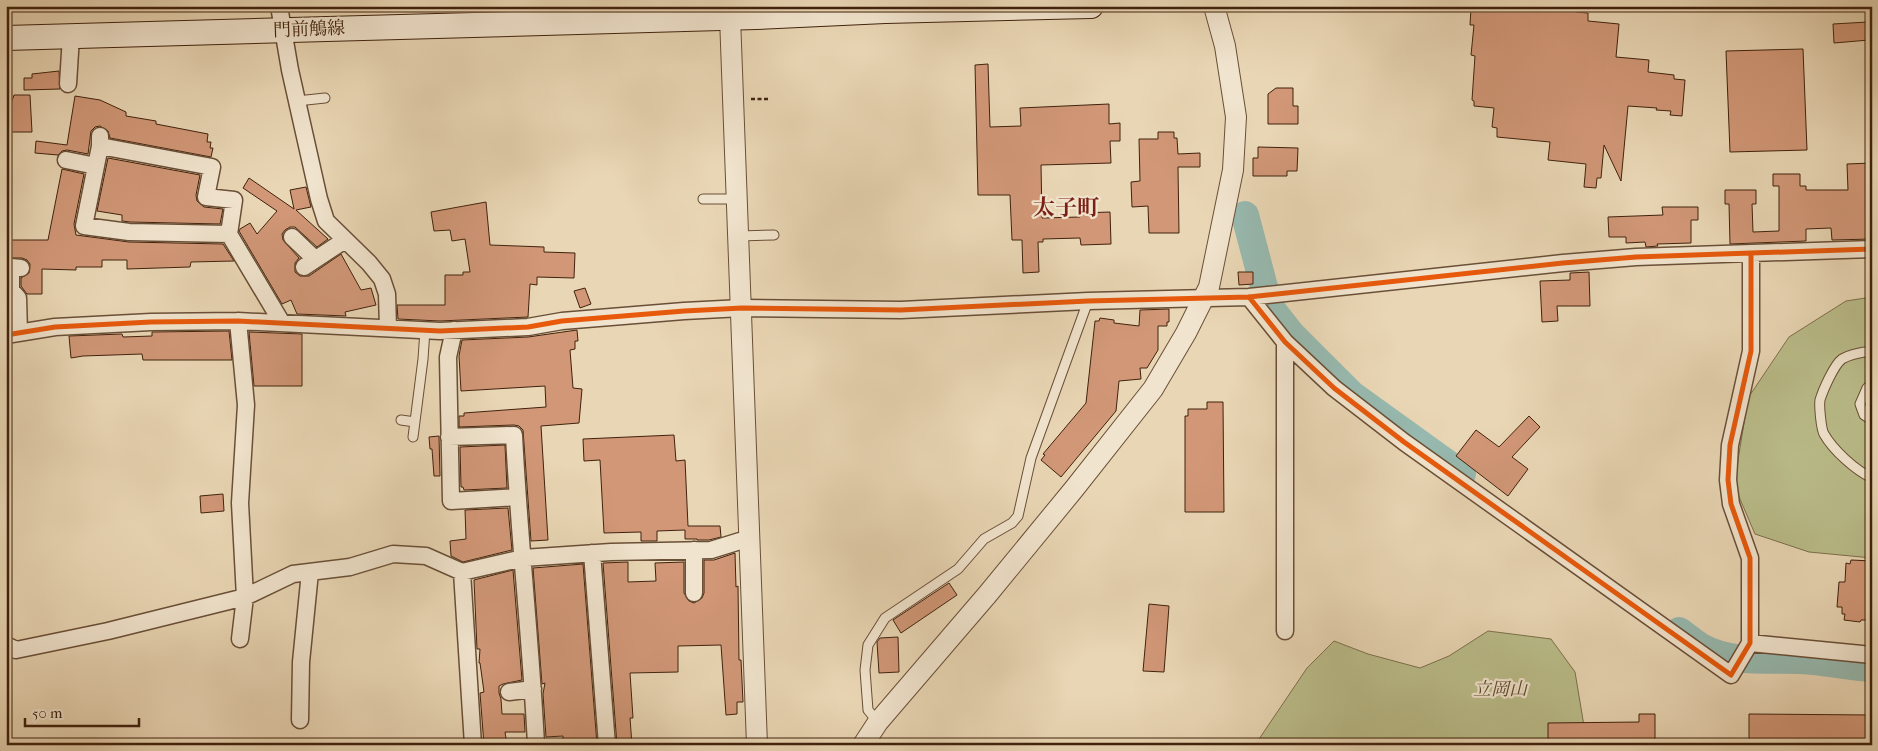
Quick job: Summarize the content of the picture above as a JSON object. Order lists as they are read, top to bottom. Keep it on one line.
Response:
{"streets":{"main road":["門前鵤線"]},"districts":["太子町"],"parks":["立岡山"],"scale_bar":"50 m"}
